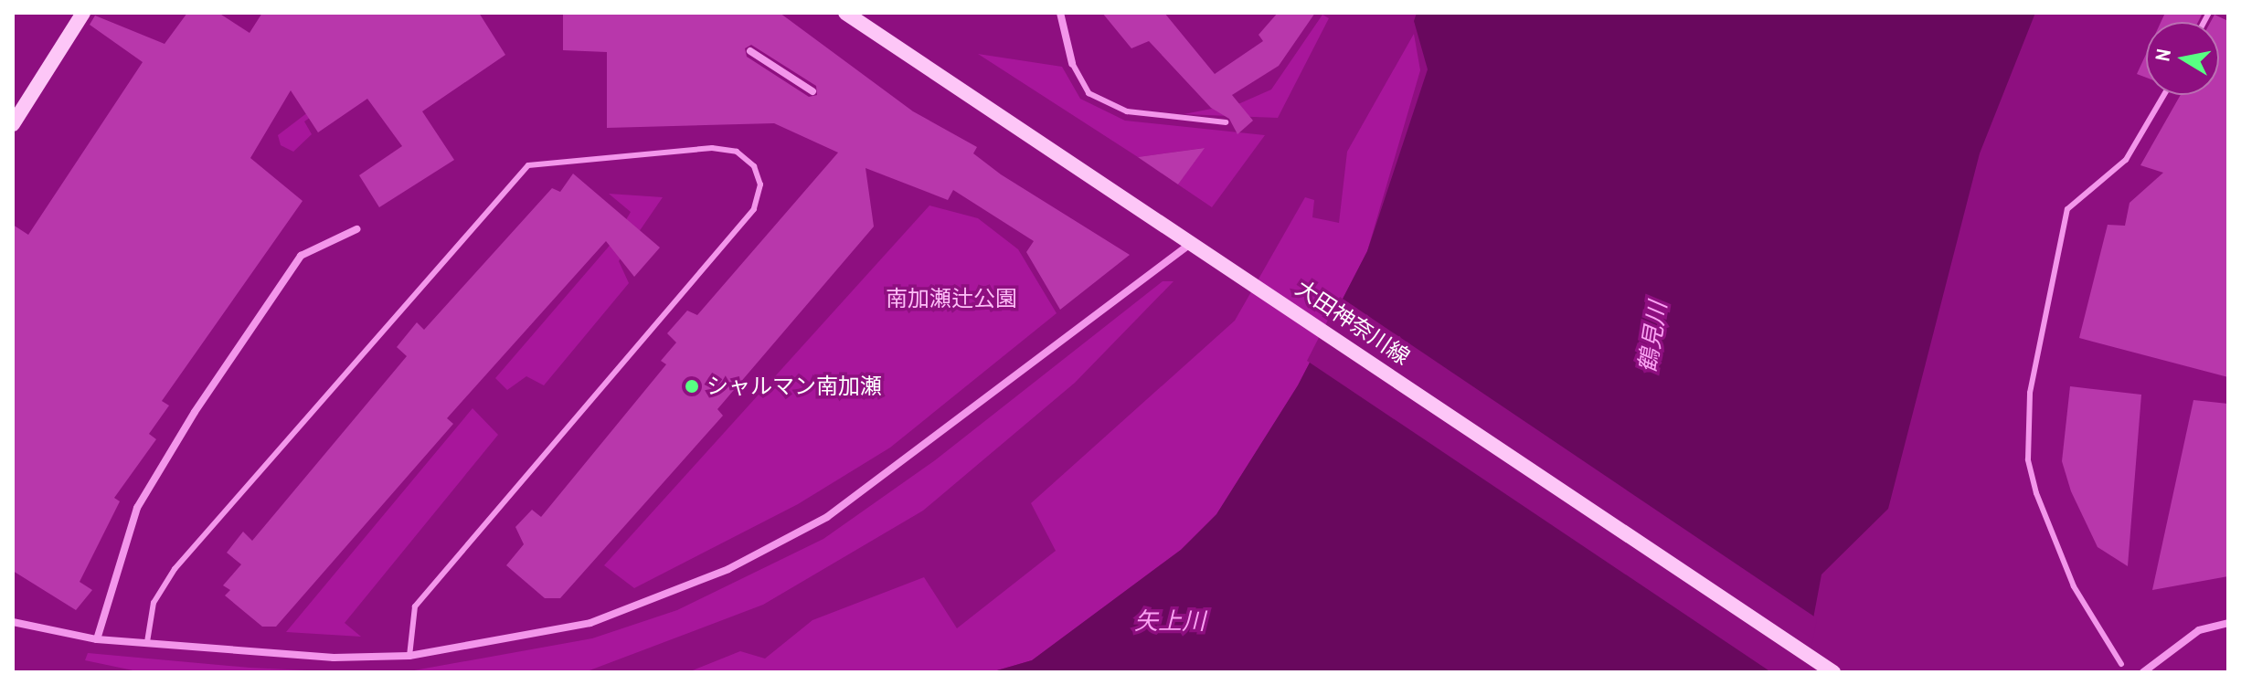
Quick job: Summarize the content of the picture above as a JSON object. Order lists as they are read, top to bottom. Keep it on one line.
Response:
{"streets":{"main road":["大田神奈川線"]},"water":["鶴見川","矢上川"],"parks":["南加瀬辻公園"],"places":["シャルマン南加瀬"],"north":"left"}
